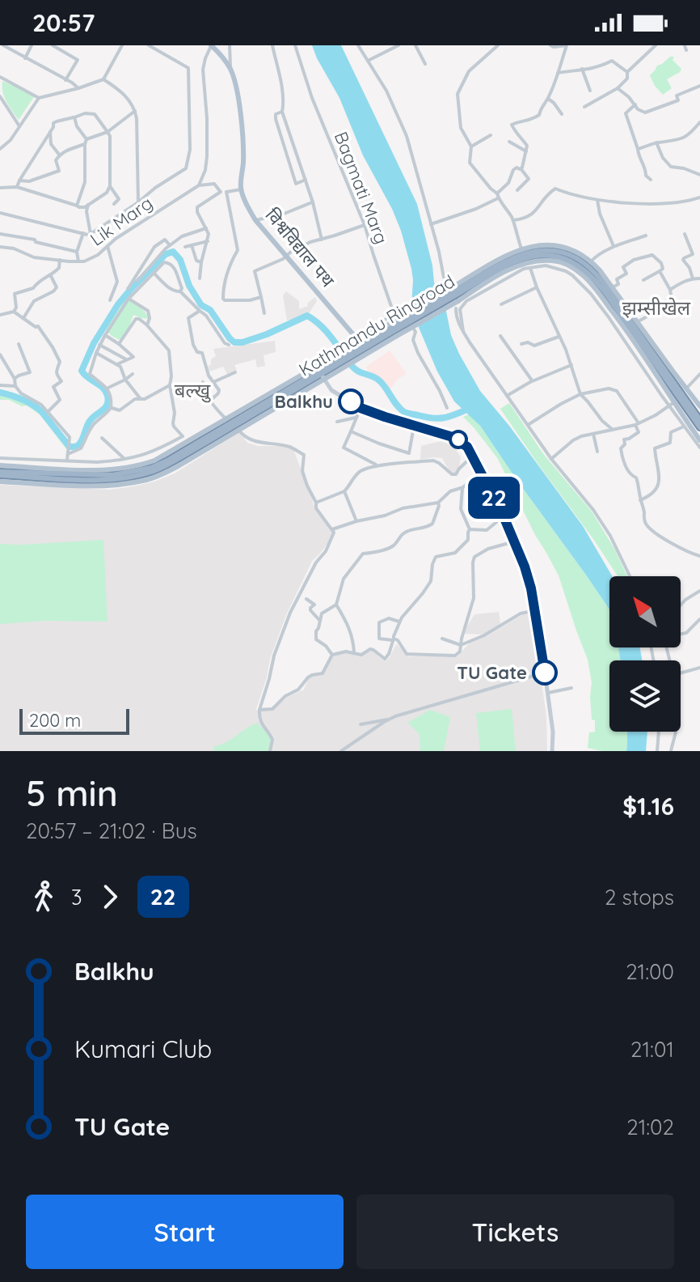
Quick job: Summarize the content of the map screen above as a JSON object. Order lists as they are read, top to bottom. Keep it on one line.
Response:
{"streets":{"highway":["Kathmandu Ringroad"],"main road":["विश्वविद्याल पथ"],"street":["Bagmati Marg","Lik Marg"]},"crossings":[["विश्वविद्याल पथ","Kathmandu Ringroad"]],"districts":["झम्सीखेल","बल्खु"],"places":["Balkhu","TU Gate"],"lines":["bus line 22"],"scale_bar":"200 m","north":"top left","page":{"status":"20:57","on_map":"22","scale":"200 m","heading":["5 min","20:57 – 21:02 · Bus","$1.16"],"legs":["3","22","2 stops"],"list":[{"name":"Balkhu","value":"21:00"},{"name":"Kumari Club","value":"21:01"},{"name":"TU Gate","value":"21:02"}],"buttons":["Start","Tickets"]}}
